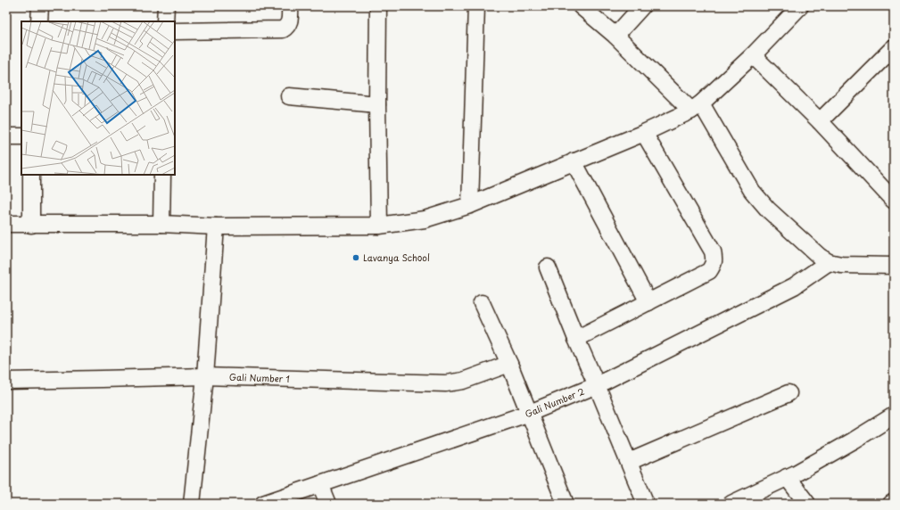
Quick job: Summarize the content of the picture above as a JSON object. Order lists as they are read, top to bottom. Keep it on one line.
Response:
{"streets":{"street":["Gali Number 1","Gali Number 2"]},"places":["Lavanya School"]}
